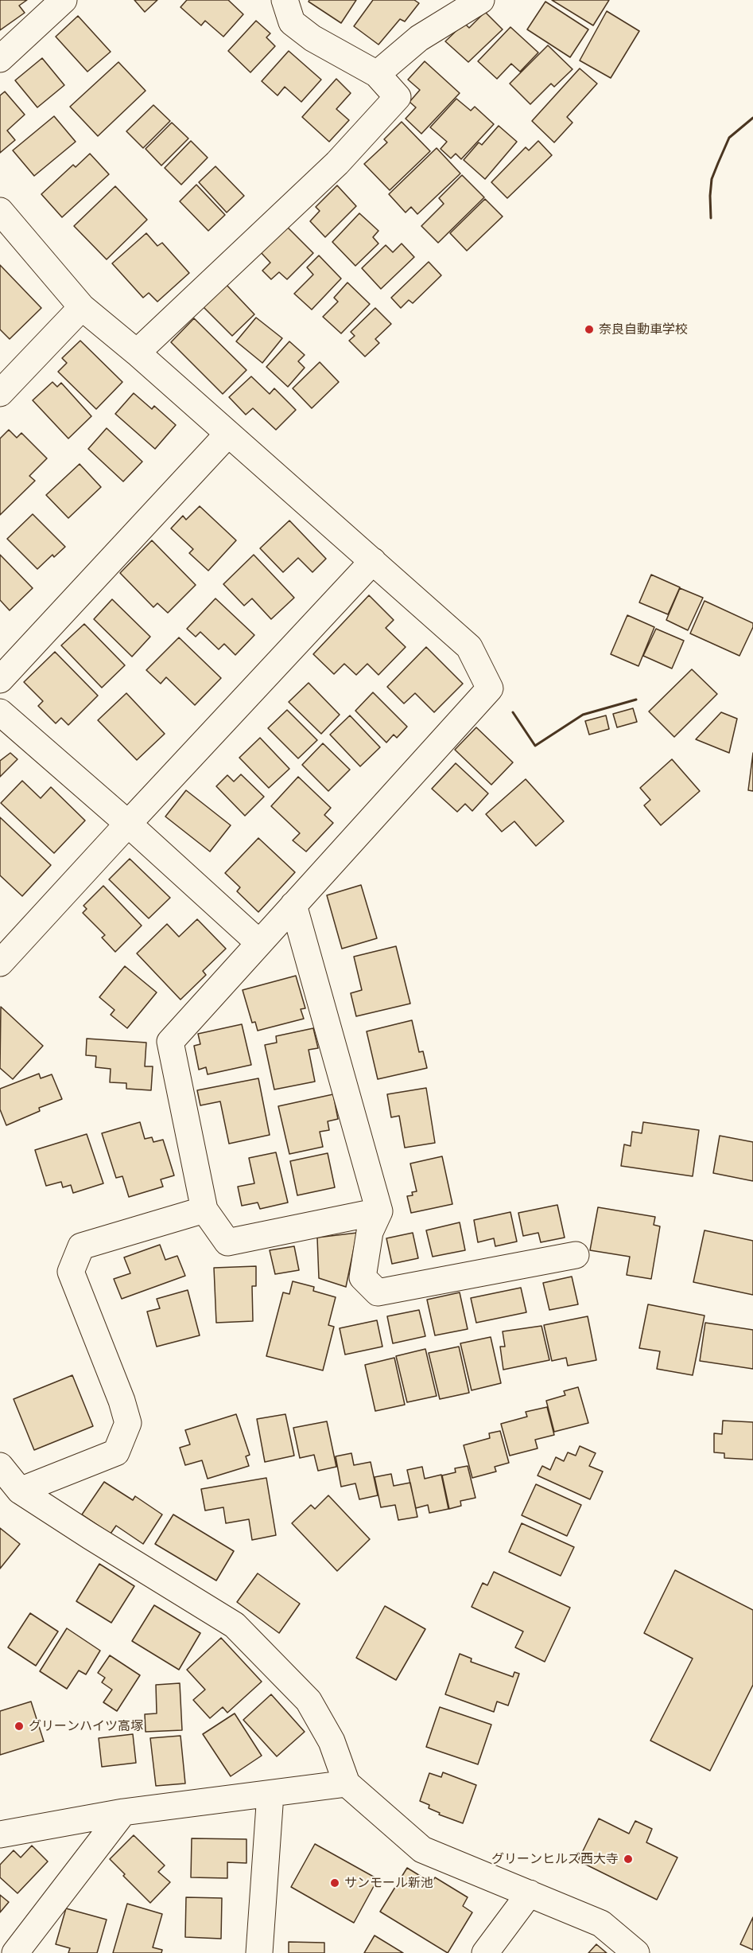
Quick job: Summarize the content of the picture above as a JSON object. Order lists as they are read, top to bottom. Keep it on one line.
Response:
{"places":["奈良自動車学校","グリーンハイツ高塚","グリーンヒルズ西大寺","サンモール新池"]}
